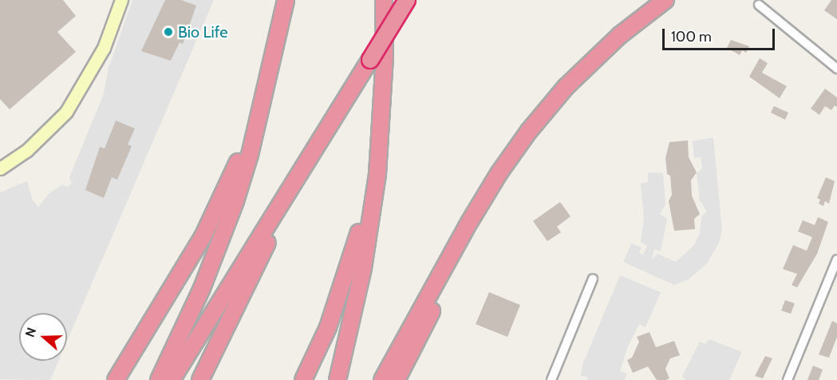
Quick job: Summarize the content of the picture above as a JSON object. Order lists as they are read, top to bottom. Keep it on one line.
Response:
{"places":["Bio Life"],"scale_bar":"100 m","north":"left"}
